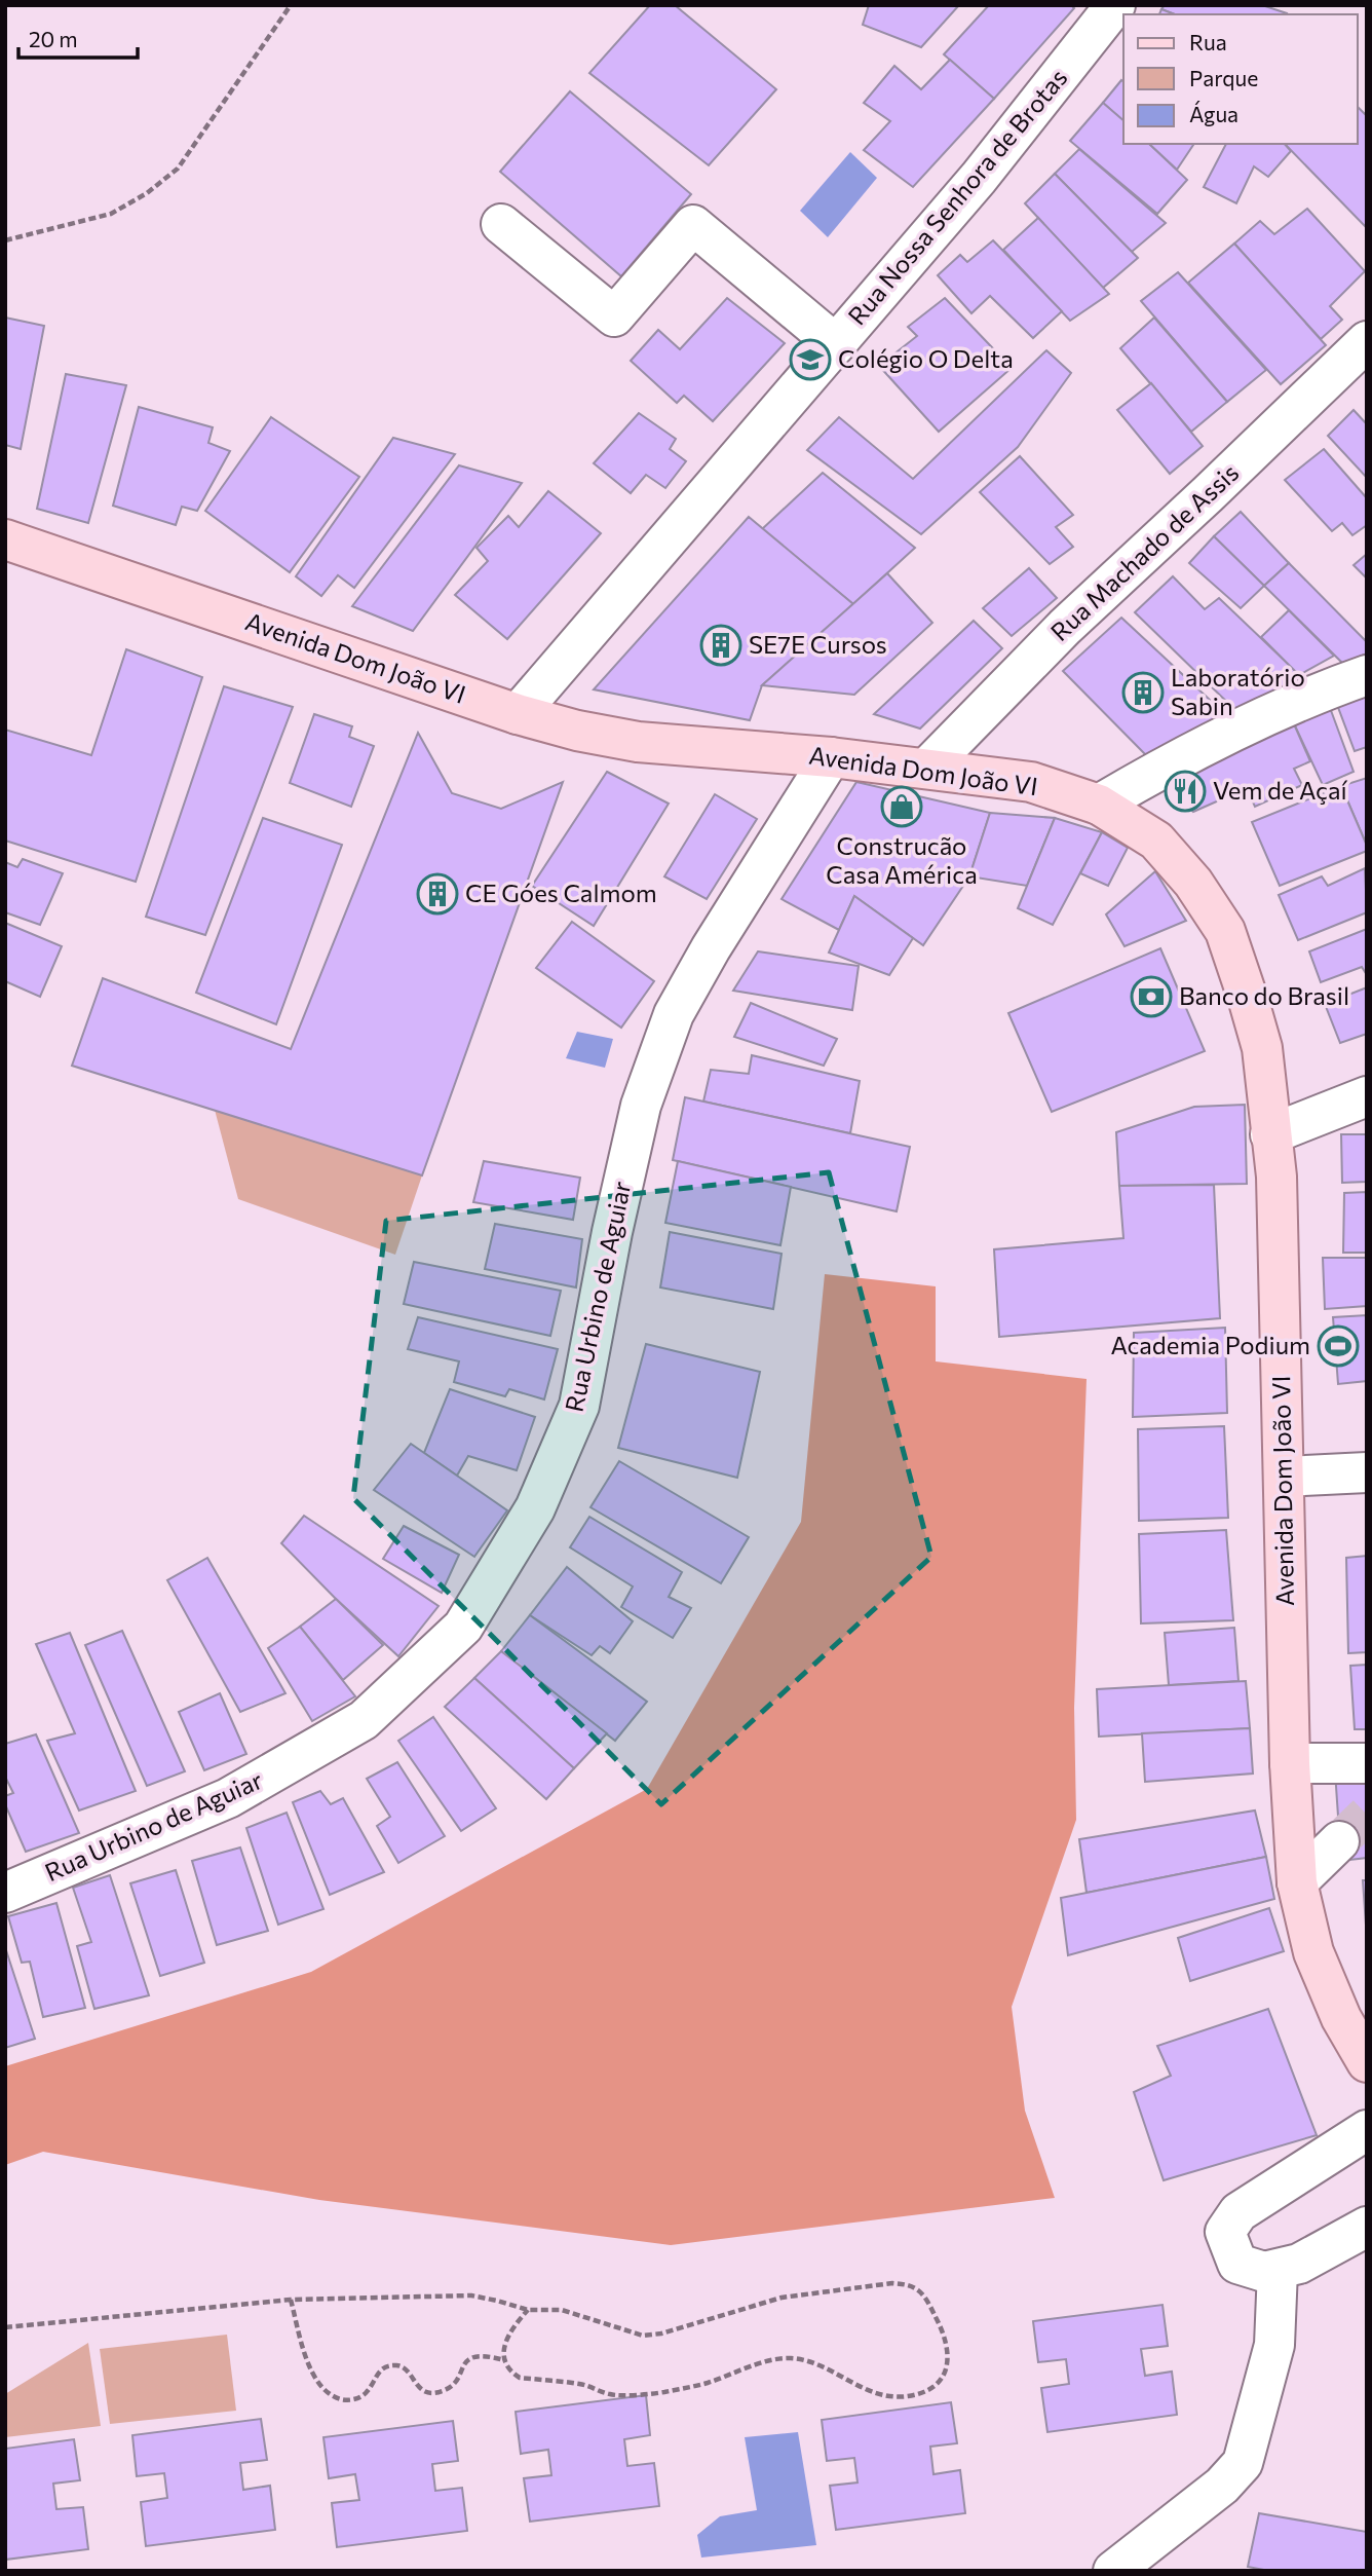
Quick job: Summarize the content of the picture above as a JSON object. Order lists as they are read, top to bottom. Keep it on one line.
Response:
{"streets":{"main road":["Avenida Dom João VI"],"street":["Rua Nossa Senhora de Brotas","Rua Machado de Assis","Rua Urbino de Aguiar"]},"crossings":[["Rua Nossa Senhora de Brotas","Avenida Dom João VI"],["Rua Machado de Assis","Avenida Dom João VI"],["Avenida Dom João VI","Rua Urbino de Aguiar"]],"places":{"school or university":["Colégio O Delta"],"building":["SE7E Cursos","Laboratório Sabin","CE Góes Calmom"],"restaurant":["Vem de Açaí"],"shop":["Construcão Casa América"],"bank":["Banco do Brasil"],"sports":["Academia Podium"]},"legend":["Rua","Parque","Água"],"scale_bar":"20 m"}
